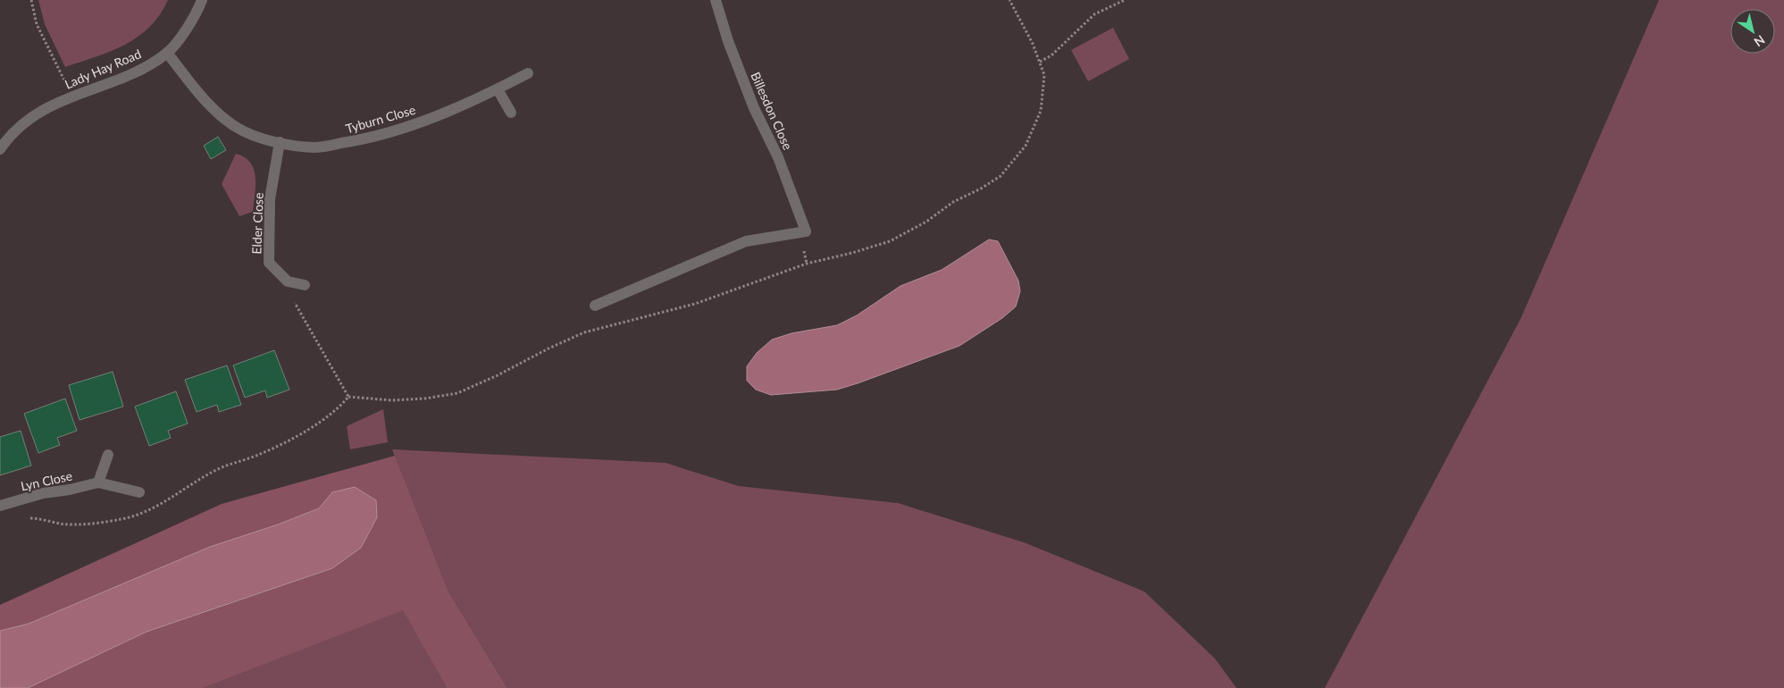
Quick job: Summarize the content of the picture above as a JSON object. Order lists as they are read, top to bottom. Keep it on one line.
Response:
{"streets":{"street":["Lady Hay Road","Billesdon Close","Tyburn Close","Elder Close","Lyn Close"]},"crossings":[["Lady Hay Road","Tyburn Close"],["Tyburn Close","Elder Close"]],"north":"bottom right"}
